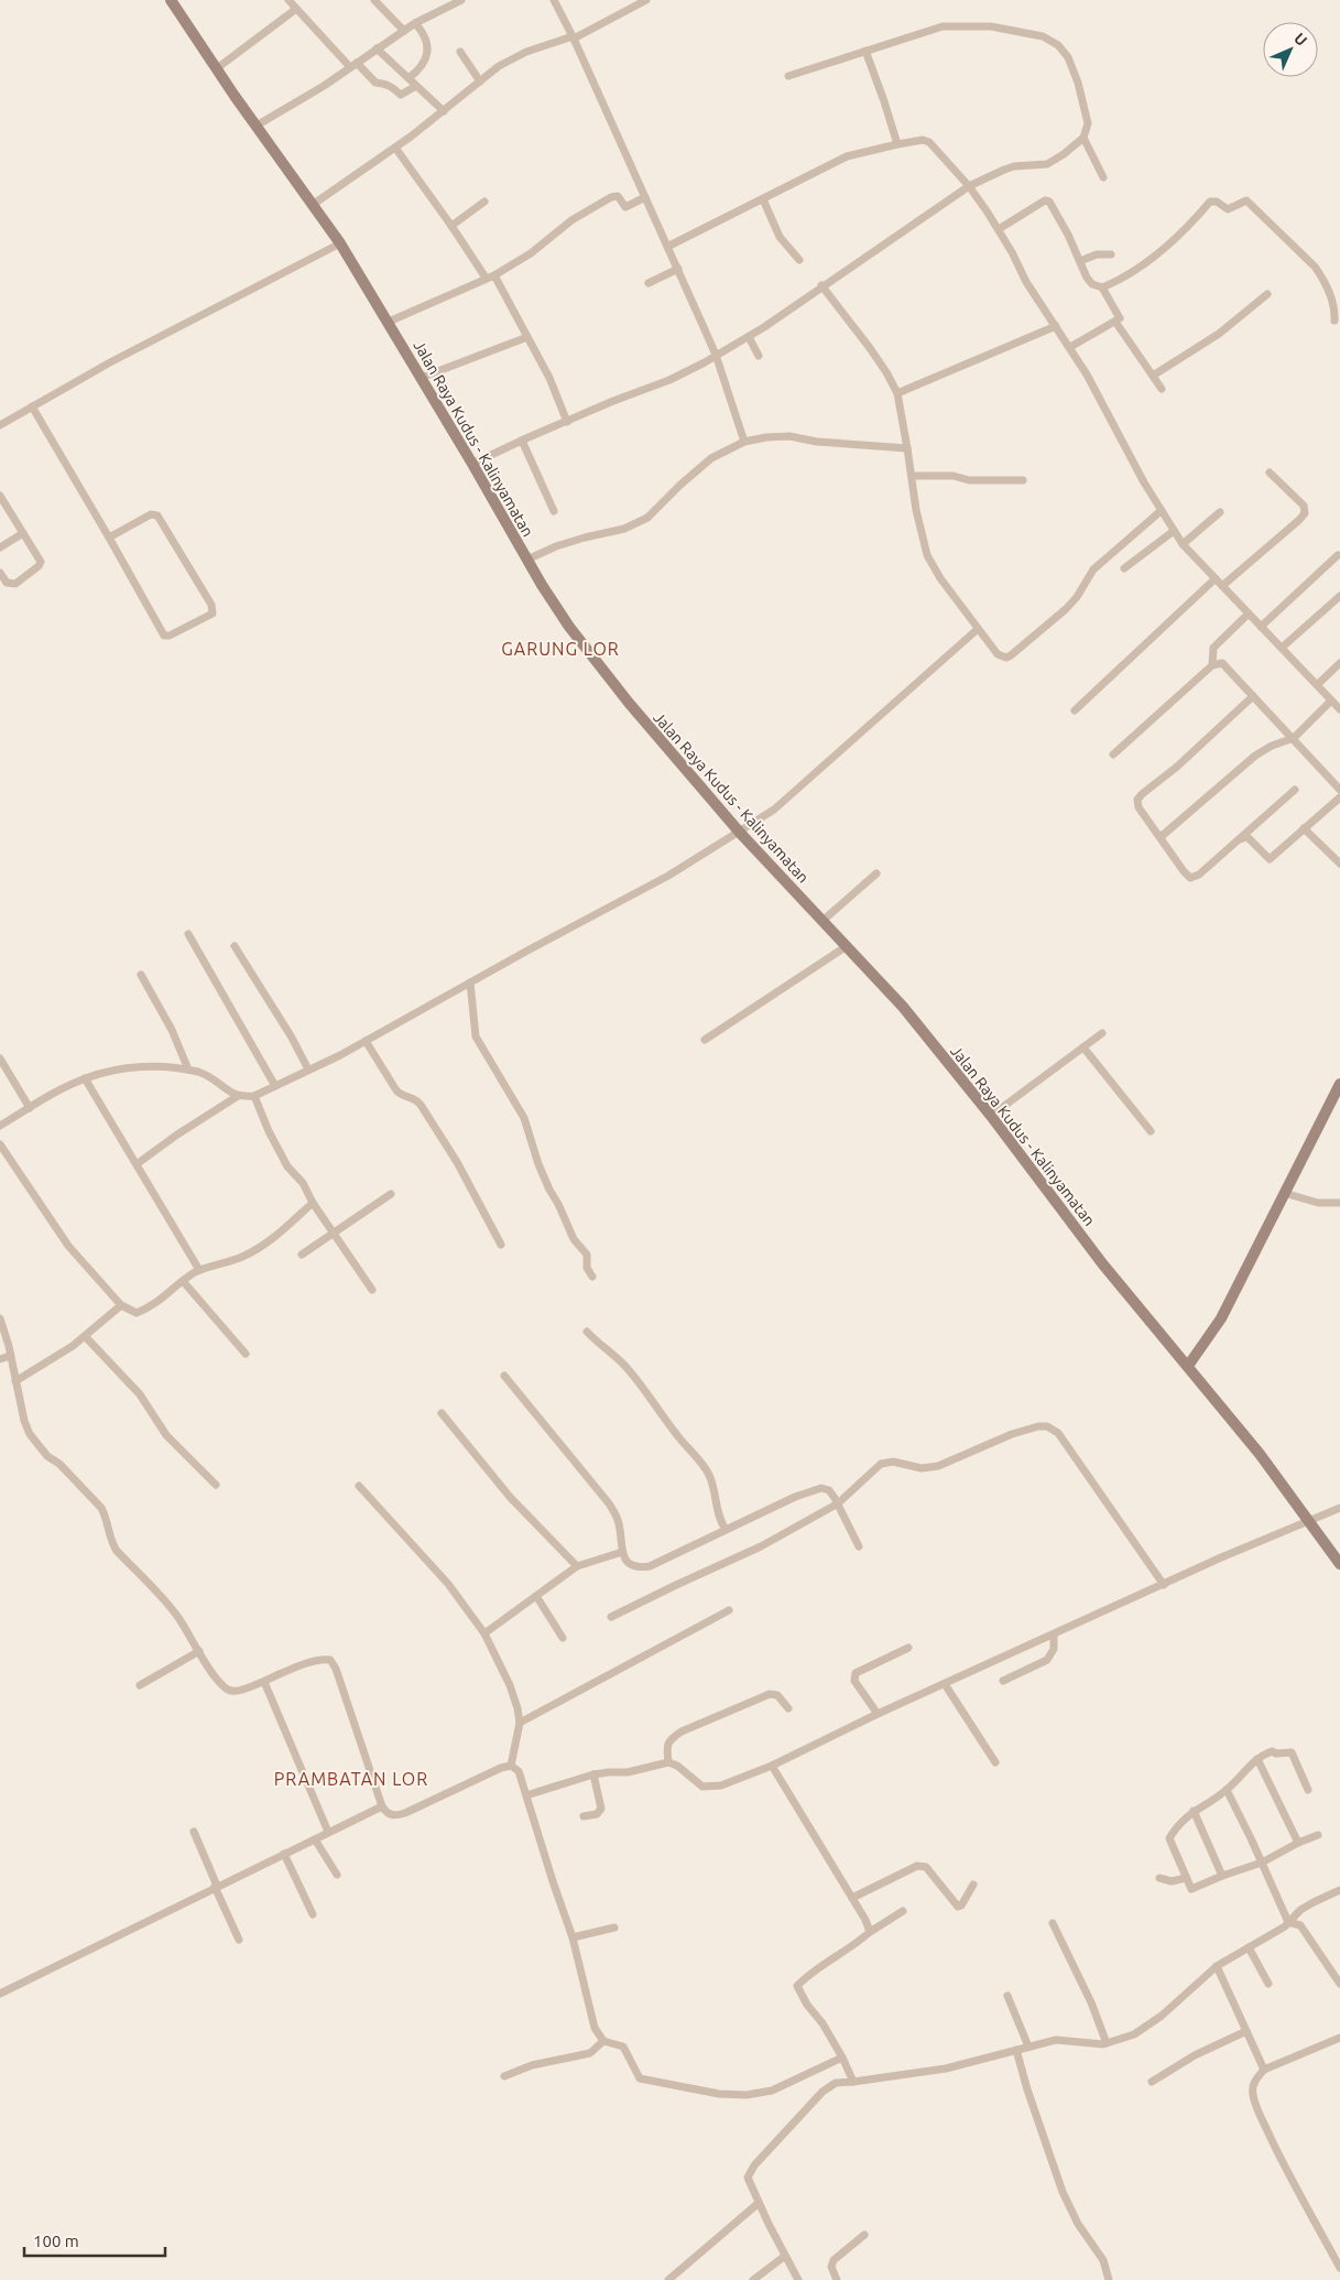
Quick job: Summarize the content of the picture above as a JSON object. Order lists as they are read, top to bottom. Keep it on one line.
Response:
{"streets":{"main road":["Jalan Raya Kudus - Kalinyamatan"]},"districts":["GARUNG LOR","PRAMBATAN LOR"],"scale_bar":"100 m","north":"top right"}
